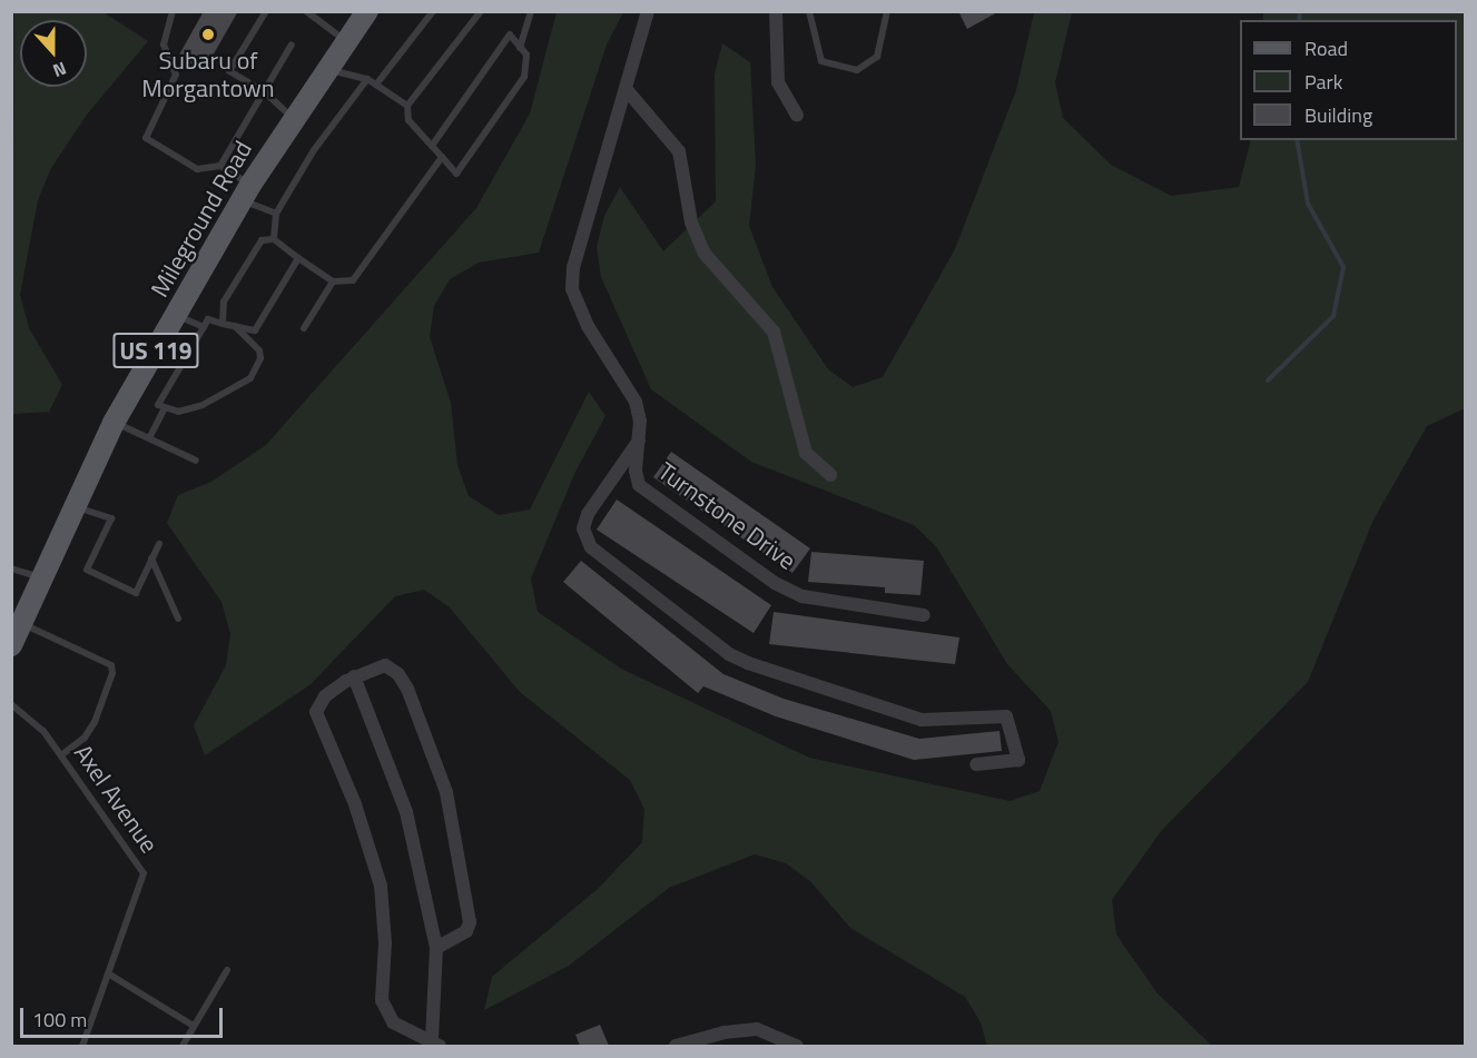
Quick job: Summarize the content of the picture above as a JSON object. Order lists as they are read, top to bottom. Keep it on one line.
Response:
{"streets":{"main road":["Mileground Road","US 119"],"street":["Turnstone Drive"],"lane":["Axel Avenue"]},"places":["Subaru of Morgantown"],"legend":["Road","Park","Building"],"scale_bar":"100 m","north":"bottom"}
